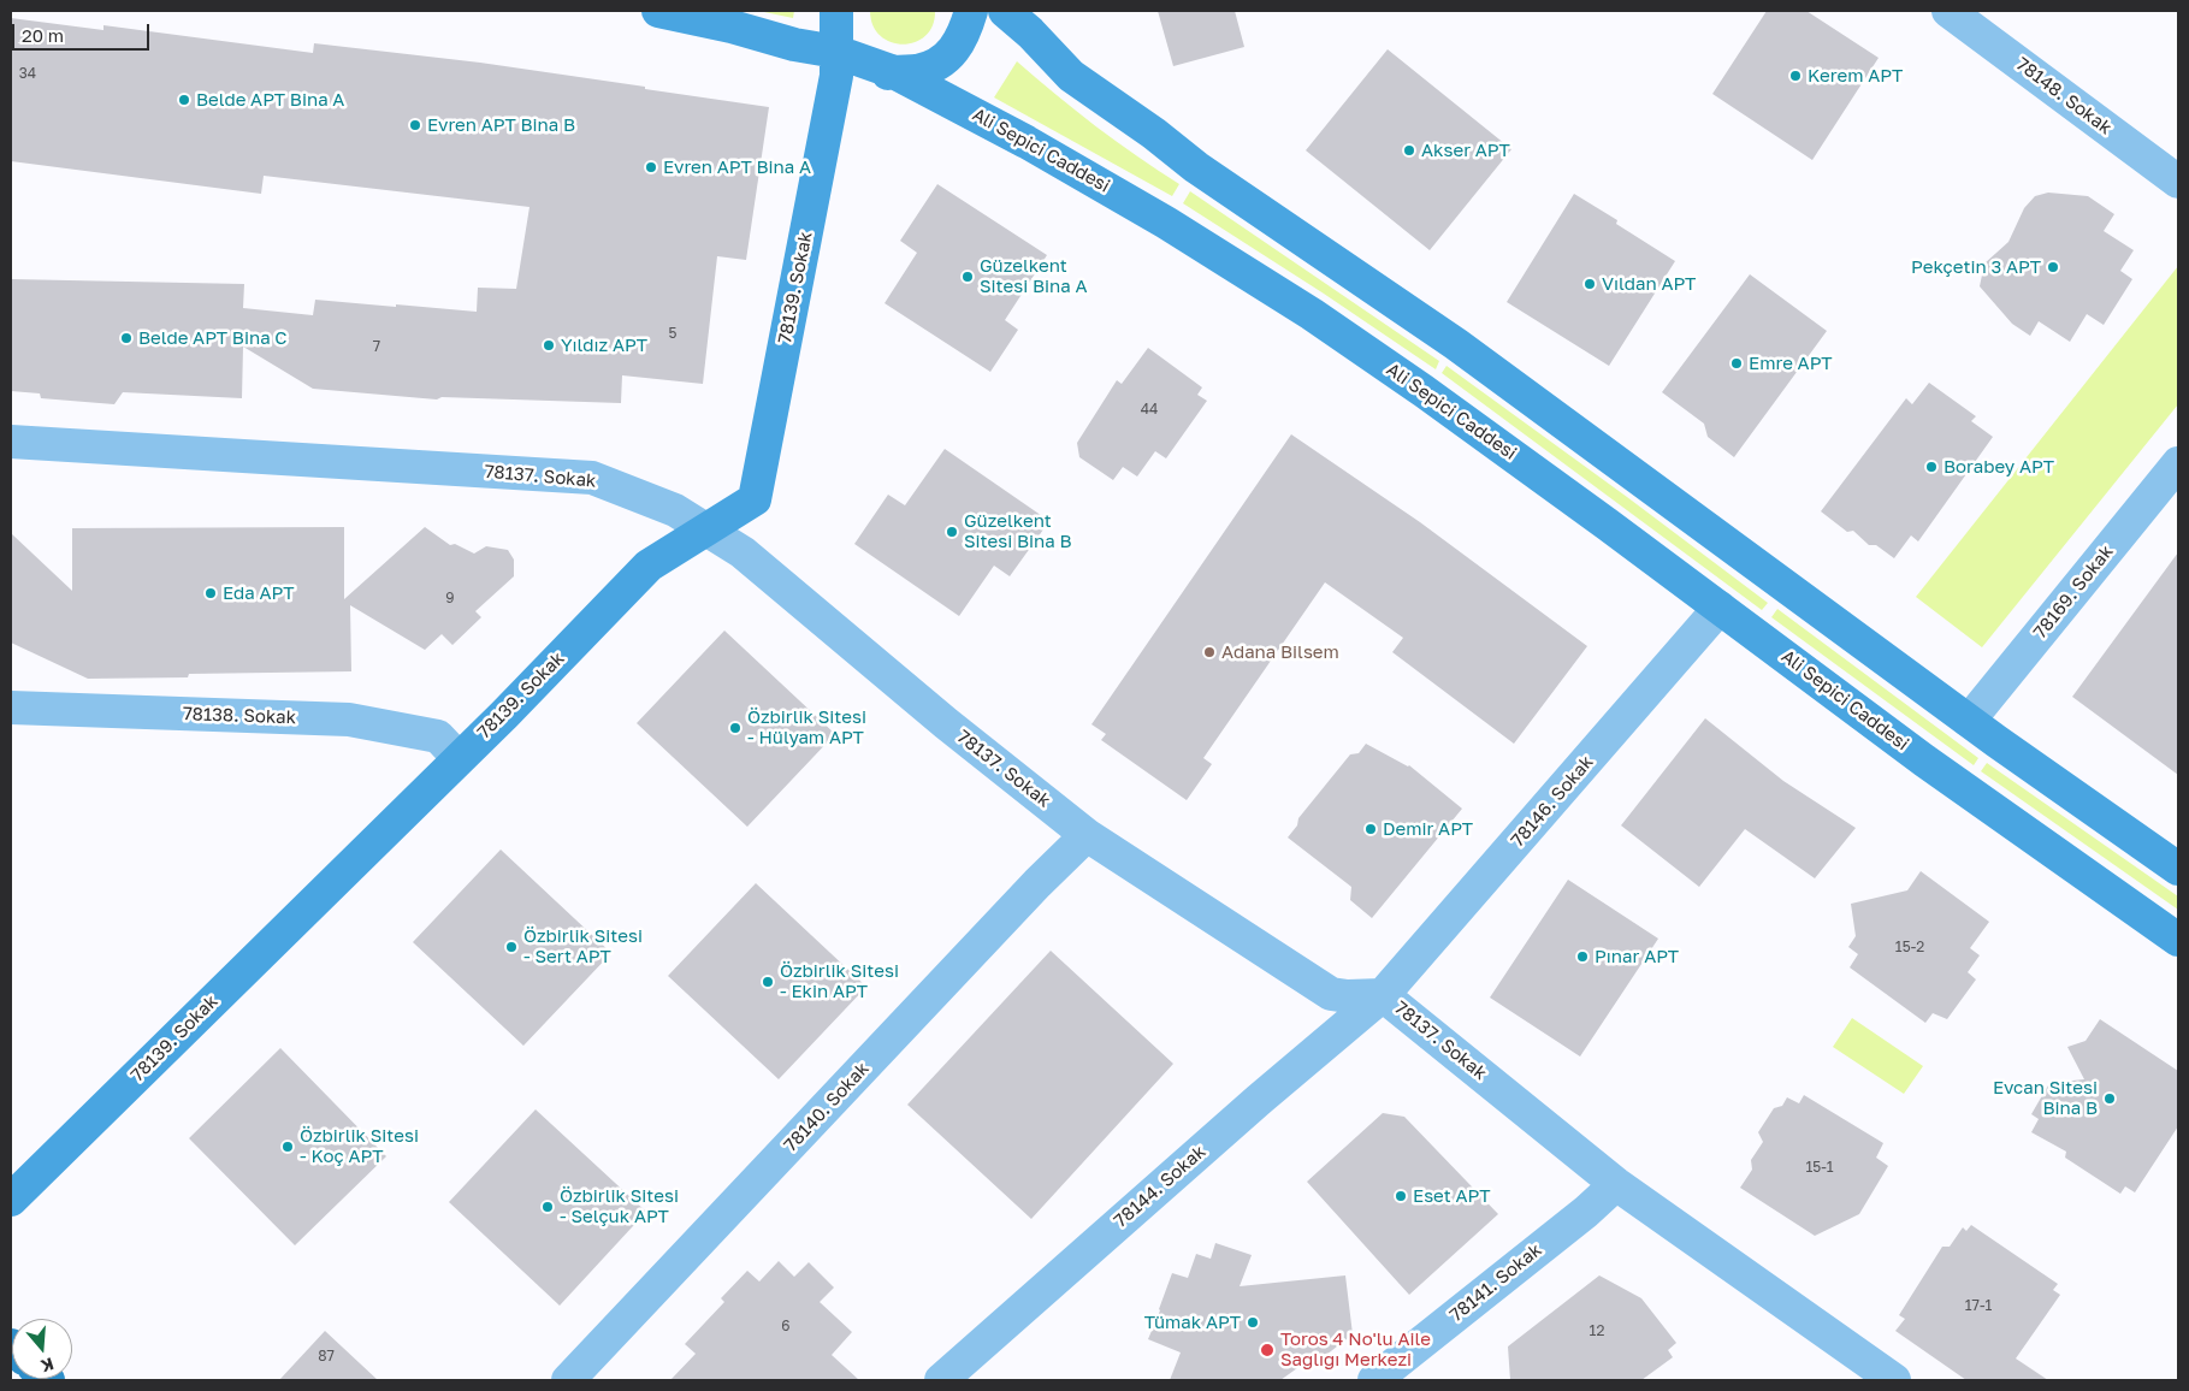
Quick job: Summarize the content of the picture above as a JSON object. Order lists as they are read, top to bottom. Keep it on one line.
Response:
{"streets":{"main road":["Ali Sepici Caddesi","78139. Sokak"],"street":["78148. Sokak","78137. Sokak","78169. Sokak","78138. Sokak","78146. Sokak","78140. Sokak","78144. Sokak","78141. Sokak"]},"crossings":[["Ali Sepici Caddesi","78139. Sokak"],["Ali Sepici Caddesi","78146. Sokak"],["78139. Sokak","78137. Sokak"],["78139. Sokak","78138. Sokak"],["78137. Sokak","78146. Sokak"],["78137. Sokak","78140. Sokak"],["78137. Sokak","78144. Sokak"],["78137. Sokak","78141. Sokak"],["78146. Sokak","78144. Sokak"]],"places":["Kerem APT","Belde APT Bina A","Evren APT Bina B","Akser APT","Evren APT Bina A","Pekçetin 3 APT","Güzelkent Sitesi Bina A","Vıldan APT","Belde APT Bina C","Yıldız APT","Emre APT","Borabey APT","Güzelkent Sitesi Bina B","Eda APT","Adana Bilsem","Özbirlik Sitesi - Hülyam APT","Demir APT","Özbirlik Sitesi - Sert APT","Pınar APT","Özbirlik Sitesi - Ekin APT","Evcan Sitesi Bina B","Özbirlik Sitesi - Koç APT","Eset APT","Özbirlik Sitesi - Selçuk APT","Tümak APT","Toros 4 No'lu Aile Sağlığı Merkezi"],"house_numbers":["34","5","7","44","9","15-2","15-1","17-1","6","12","87"],"scale_bar":"20 m","north":"bottom"}
